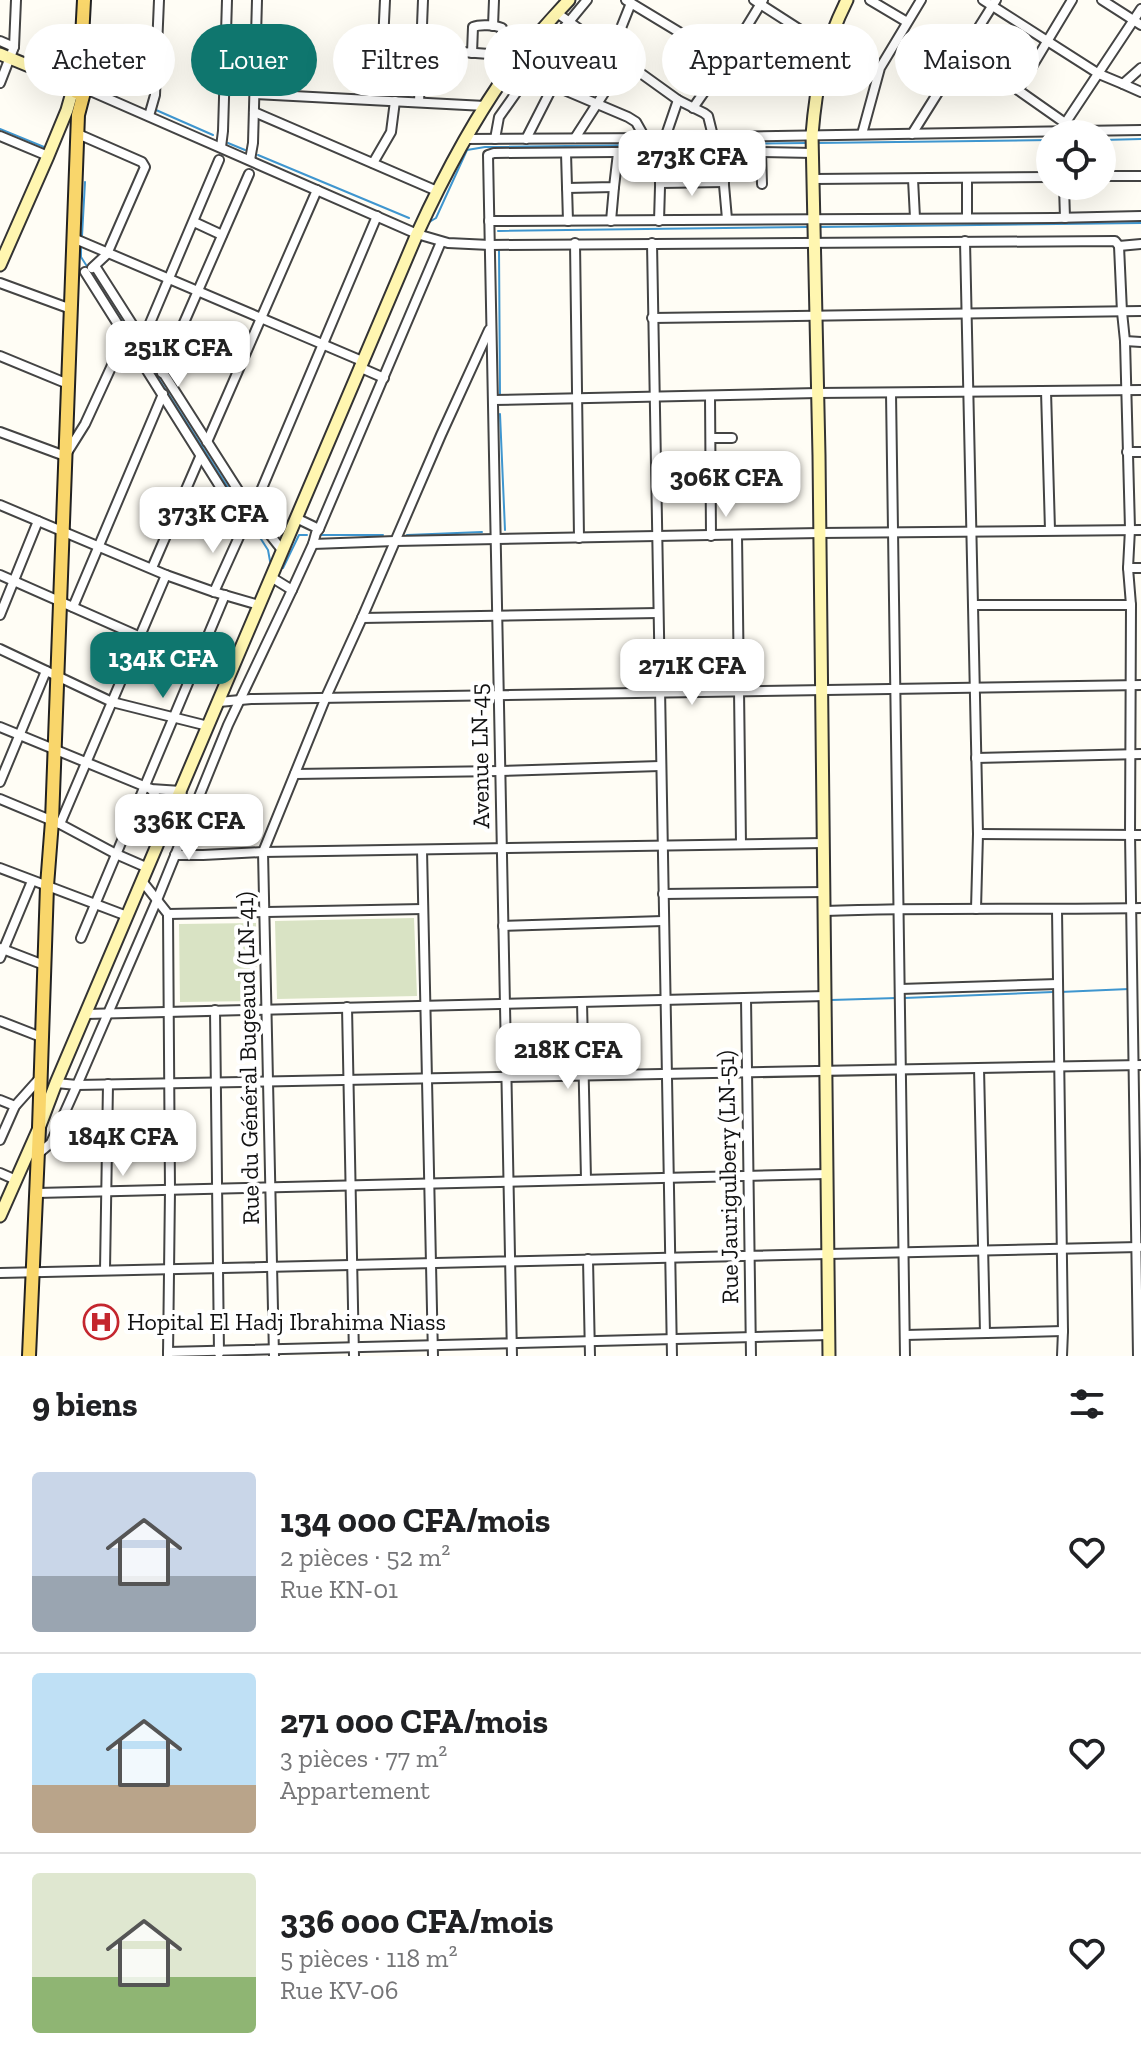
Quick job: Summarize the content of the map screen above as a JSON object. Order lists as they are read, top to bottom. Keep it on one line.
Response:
{"streets":{"street":["Avenue LN-45","Rue du Général Bugeaud (LN-41)","Rue Jaurigulbery (LN-51)"]},"crossings":[["Avenue LN-45","Rue du Général Bugeaud (LN-41)"]],"places":{"hospital":["Hopital El Hadj Ibrahima Niass"]},"page":{"chip":["Acheter","Louer","Filtres","Nouveau","Appartement","Maison"],"price":["273K CFA","251K CFA","306K CFA","373K CFA","134K CFA","271K CFA","336K CFA","218K CFA","184K CFA"],"heading":"9 biens","list":[{"name":"134 000 CFA/mois","note":"2 pièces · 52 m² · Rue KN-01"},{"name":"271 000 CFA/mois","note":"3 pièces · 77 m² · Appartement"},{"name":"336 000 CFA/mois","note":"5 pièces · 118 m² · Rue KV-06"}]}}
